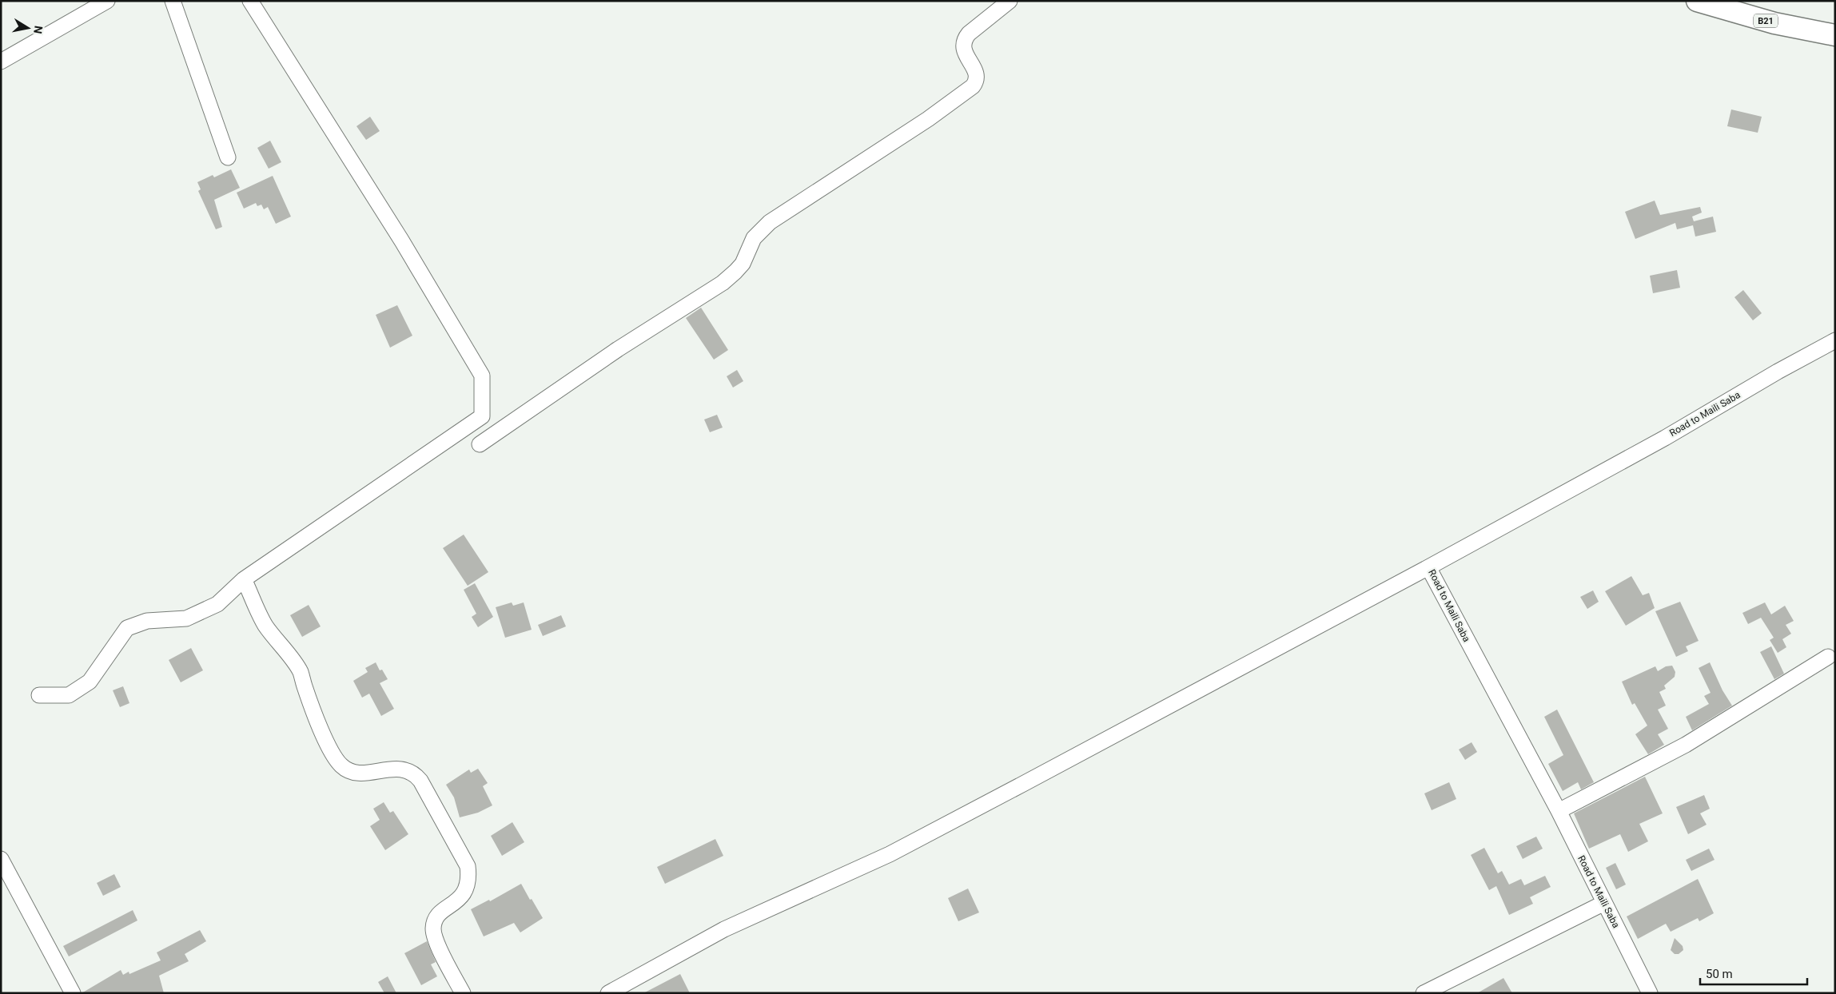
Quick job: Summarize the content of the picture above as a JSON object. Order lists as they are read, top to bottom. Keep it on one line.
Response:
{"streets":{"highway":["B21"],"street":["Road to Maili Saba"]},"scale_bar":"50 m","north":"right"}
